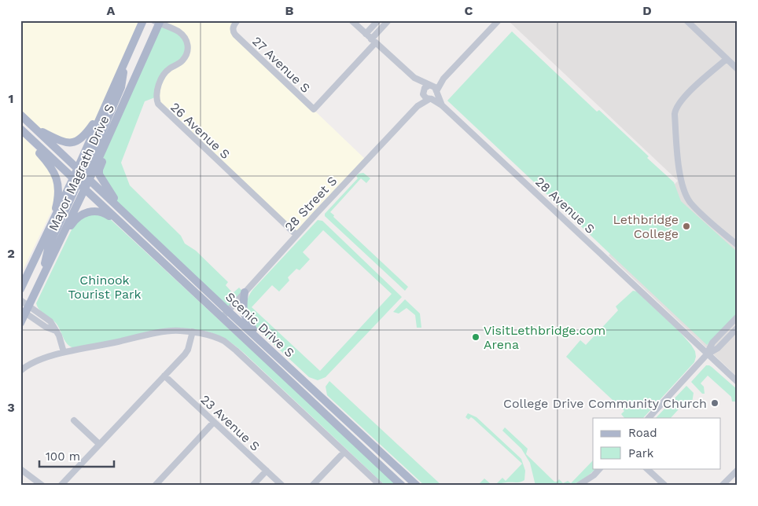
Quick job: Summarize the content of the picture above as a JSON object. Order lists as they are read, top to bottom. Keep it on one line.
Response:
{"streets":{"main road":["Mayor Magrath Drive S","Scenic Drive S"],"street":["27 Avenue S","26 Avenue S","28 Street S","28 Avenue S","23 Avenue S"]},"crossings":[["26 Avenue S","Mayor Magrath Drive S"],["26 Avenue S","28 Street S"],["Mayor Magrath Drive S","Scenic Drive S"],["28 Street S","Scenic Drive S"]],"parks":["Chinook Tourist Park"],"places":["Lethbridge College","VisitLethbridge.com Arena","College Drive Community Church"],"legend":["Road","Park"],"scale_bar":"100 m","grid":{"columns":["A","B","C","D"],"rows":["1","2","3"]}}
